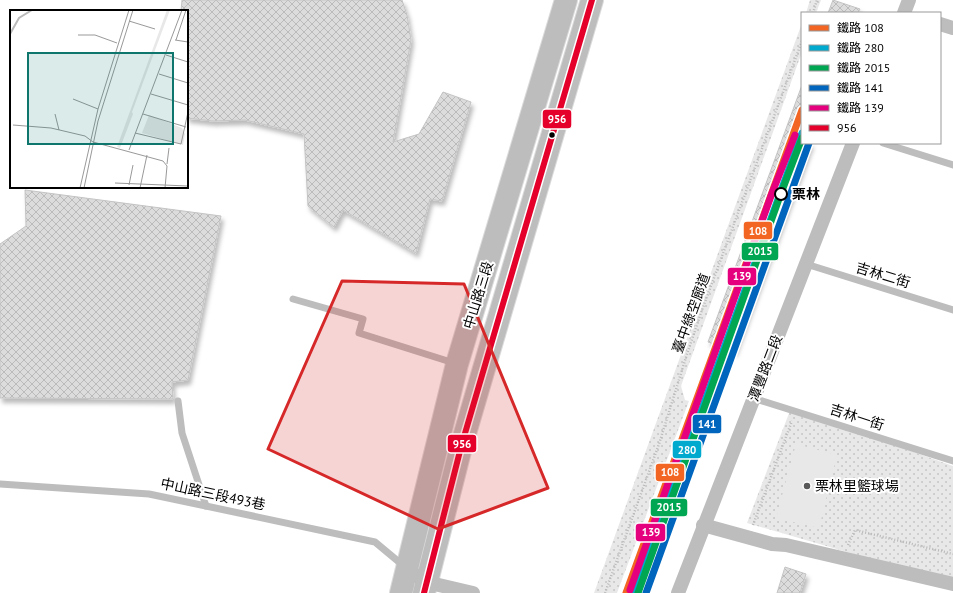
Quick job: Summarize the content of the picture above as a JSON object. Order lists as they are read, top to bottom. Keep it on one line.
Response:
{"streets":{"main road":["中山路三段"],"street":["潭豐路二段"],"lane":["吉林二街","吉林一街","中山路三段493巷"],"path":["臺中綠空廊道"]},"crossings":[["吉林二街","潭豐路二段"],["中山路三段","中山路三段493巷"],["潭豐路二段","吉林一街"]],"places":["栗林","栗林里籃球場"],"lines":["transit line 956","rail line 108","rail line 139","rail line 280","rail line 2015","rail line 141"],"legend":["鐵路 108","鐵路 280","鐵路 2015","鐵路 141","鐵路 139","956"]}
